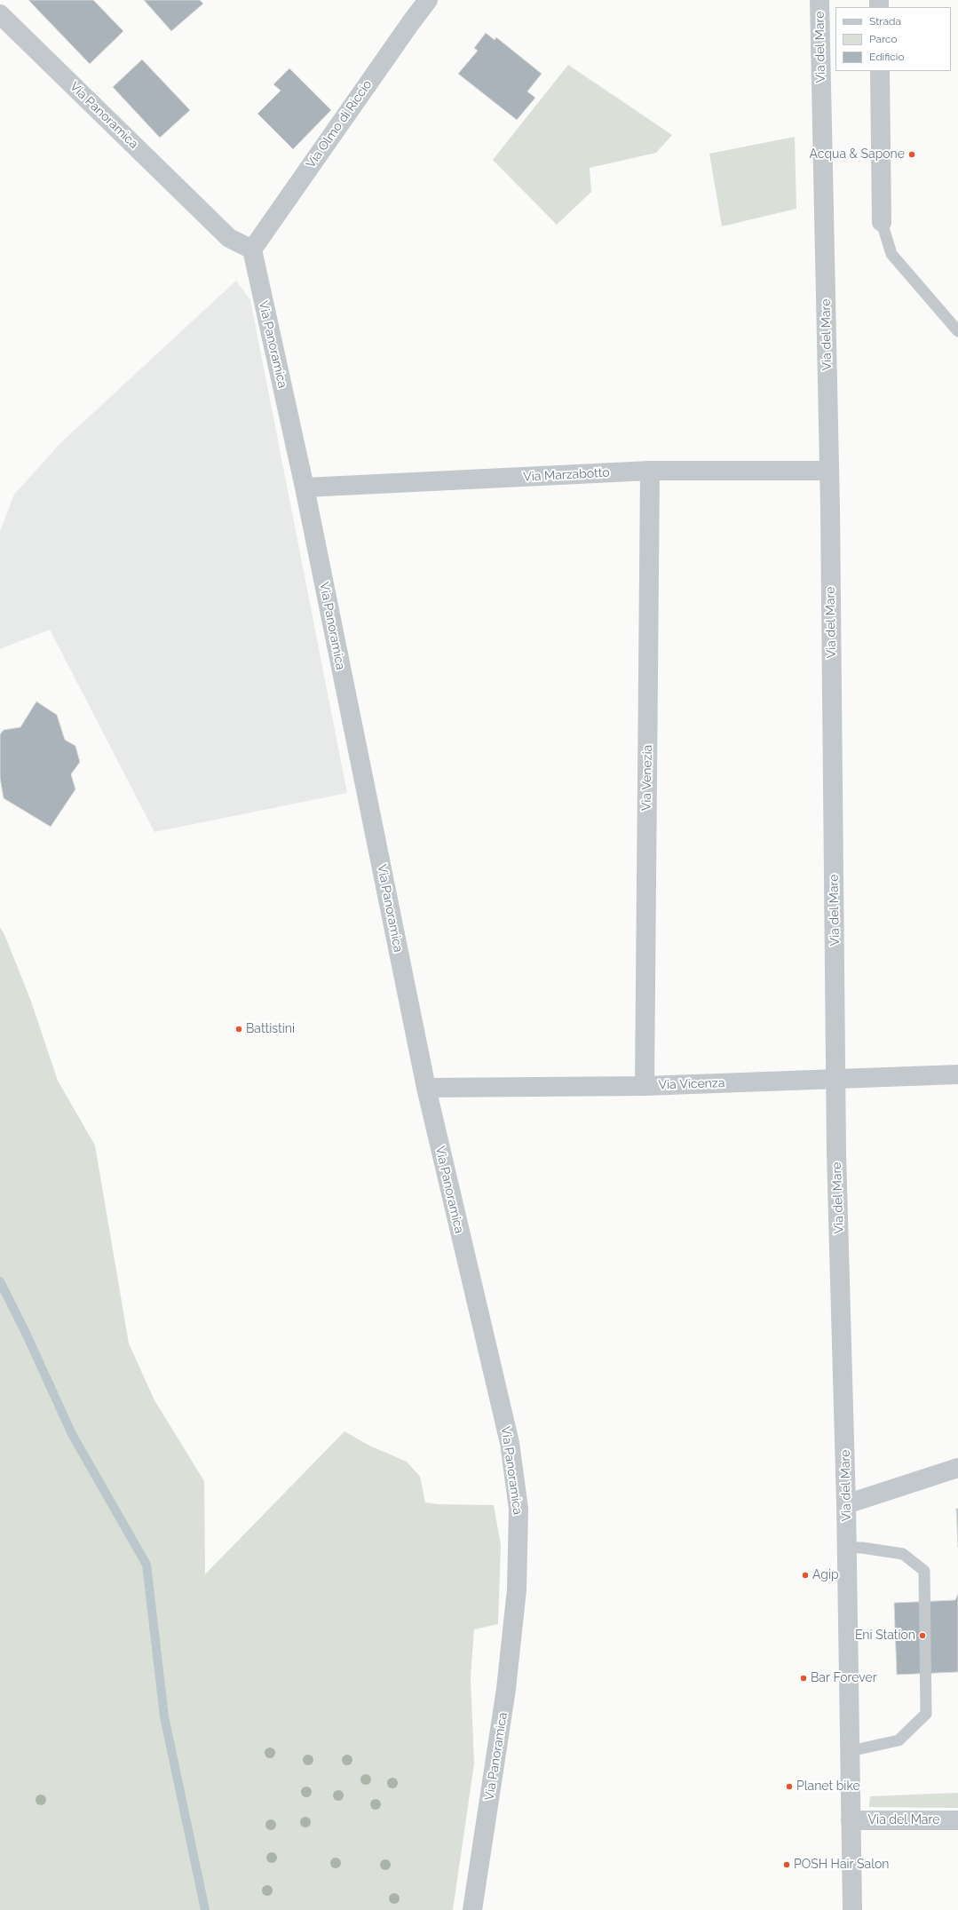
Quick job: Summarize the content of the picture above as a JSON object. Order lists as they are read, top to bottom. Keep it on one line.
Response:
{"streets":{"street":["Via del Mare","Via Panoramica","Via Olmo di Riccio","Via Marzabotto","Via Venezia","Via Vicenza"]},"crossings":[["Via del Mare","Via Marzabotto"],["Via del Mare","Via Vicenza"],["Via Panoramica","Via Olmo di Riccio"],["Via Panoramica","Via Marzabotto"],["Via Panoramica","Via Vicenza"],["Via Marzabotto","Via Venezia"],["Via Venezia","Via Vicenza"]],"places":["Acqua & Sapone","Battistini","Agip","Eni Station","Bar Forever","Planet bike","POSH Hair Salon"],"legend":["Strada","Parco","Edificio"]}
